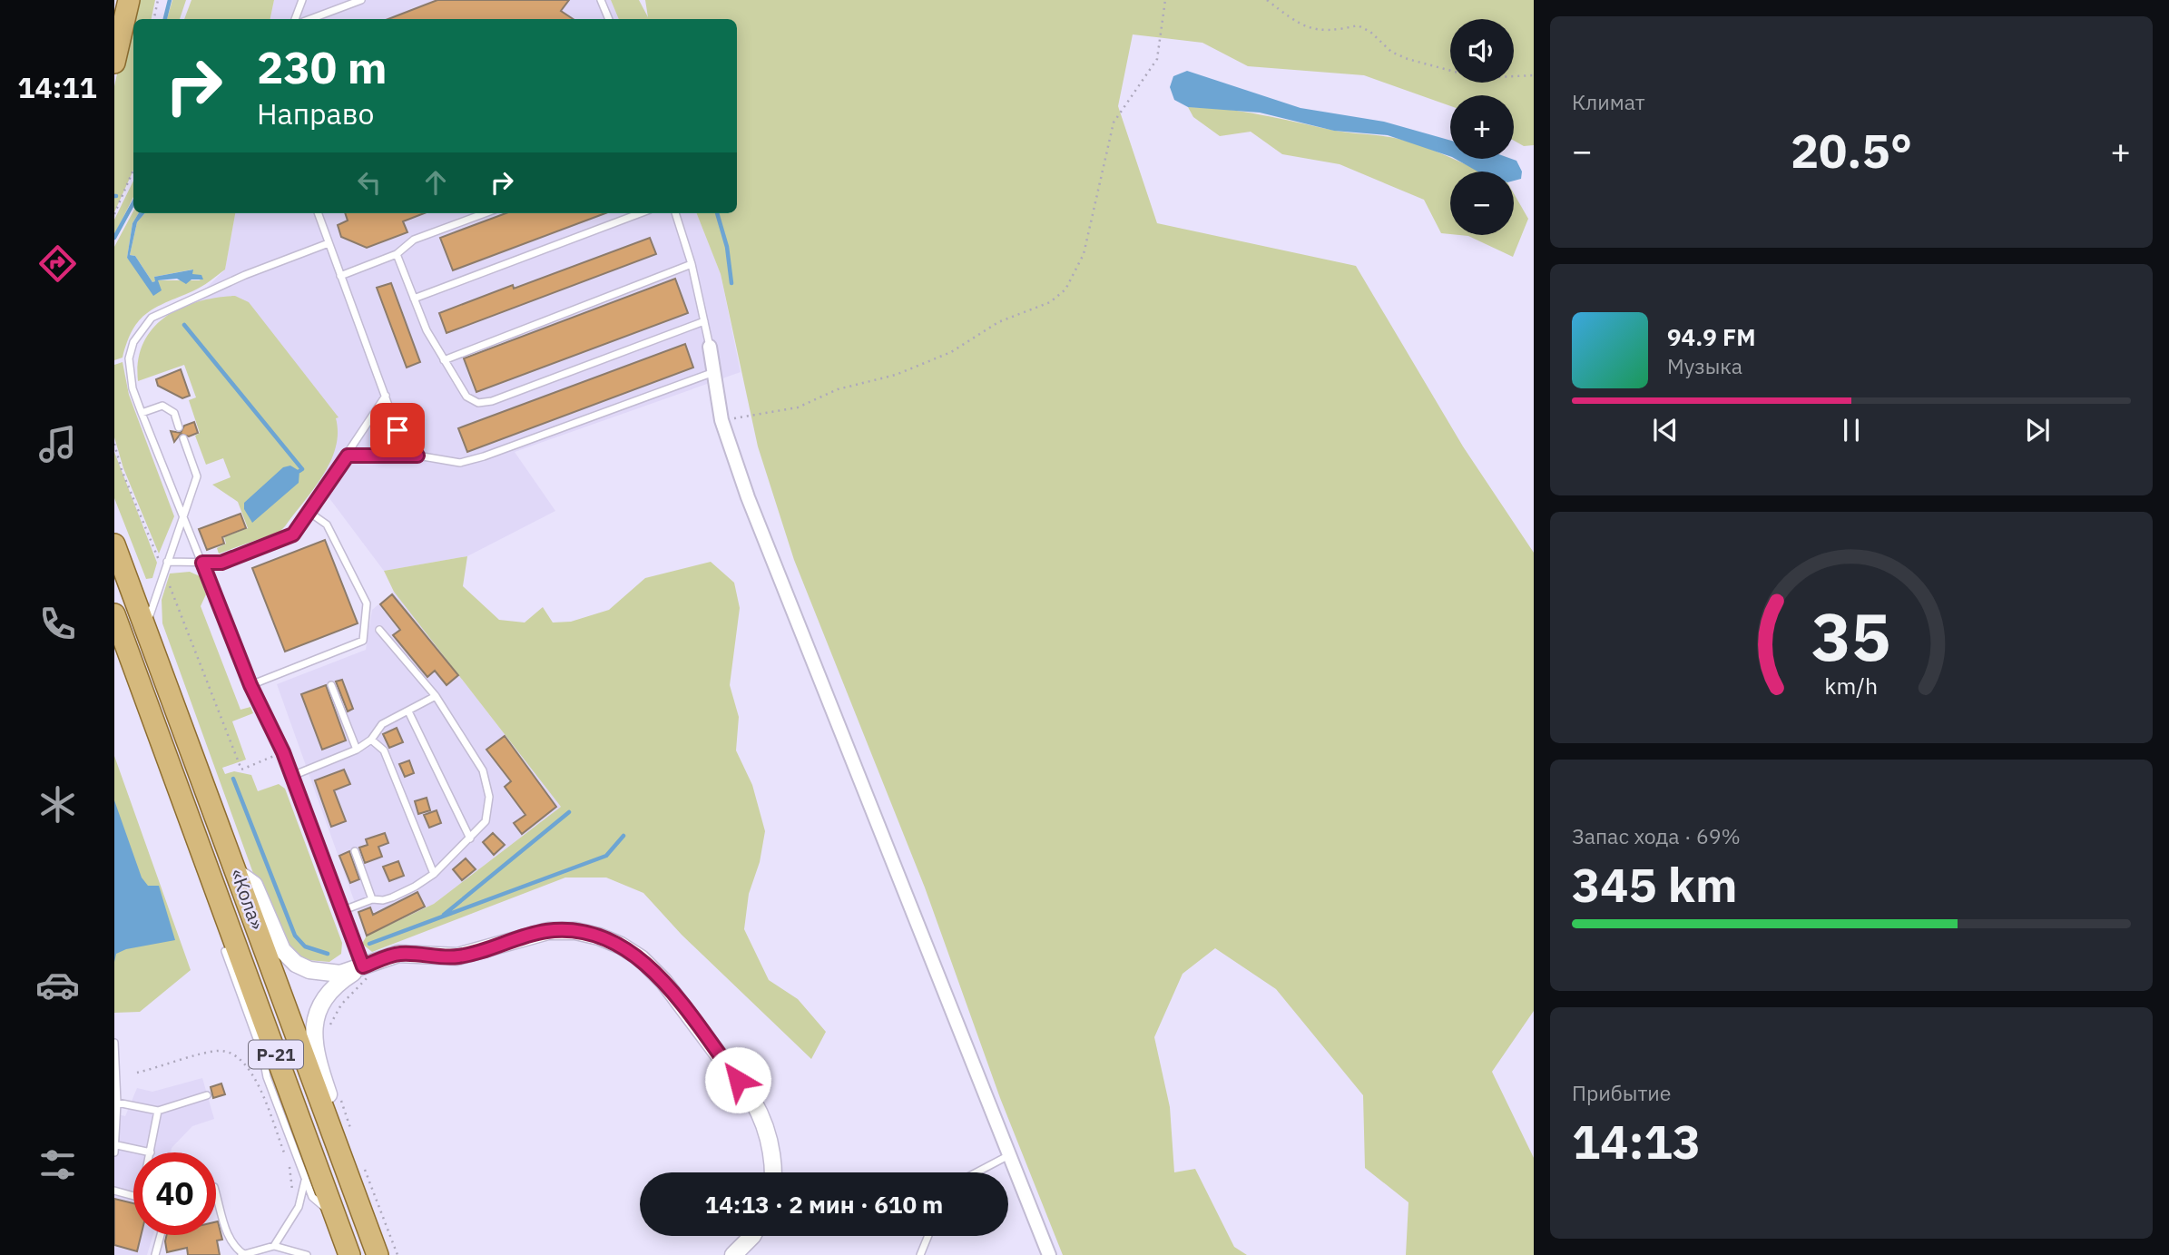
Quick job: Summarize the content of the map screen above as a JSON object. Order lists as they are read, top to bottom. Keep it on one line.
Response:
{"streets":{"main road":["«Кола»","Р-21"]},"page":{"tabs":"14:11","tile":["Климат",["Запас хода · 69%","345 km"],["Прибытие","14:13"]],"map_buttons":["+","−"],"turn":["230 m","Направо"],"heat":["−","20.5°","+"],"song":["94.9 FM","Музыка"],"limit":"40","trip":"14:13 · 2 мин · 610 m","gauge":["35","km/h"]}}
